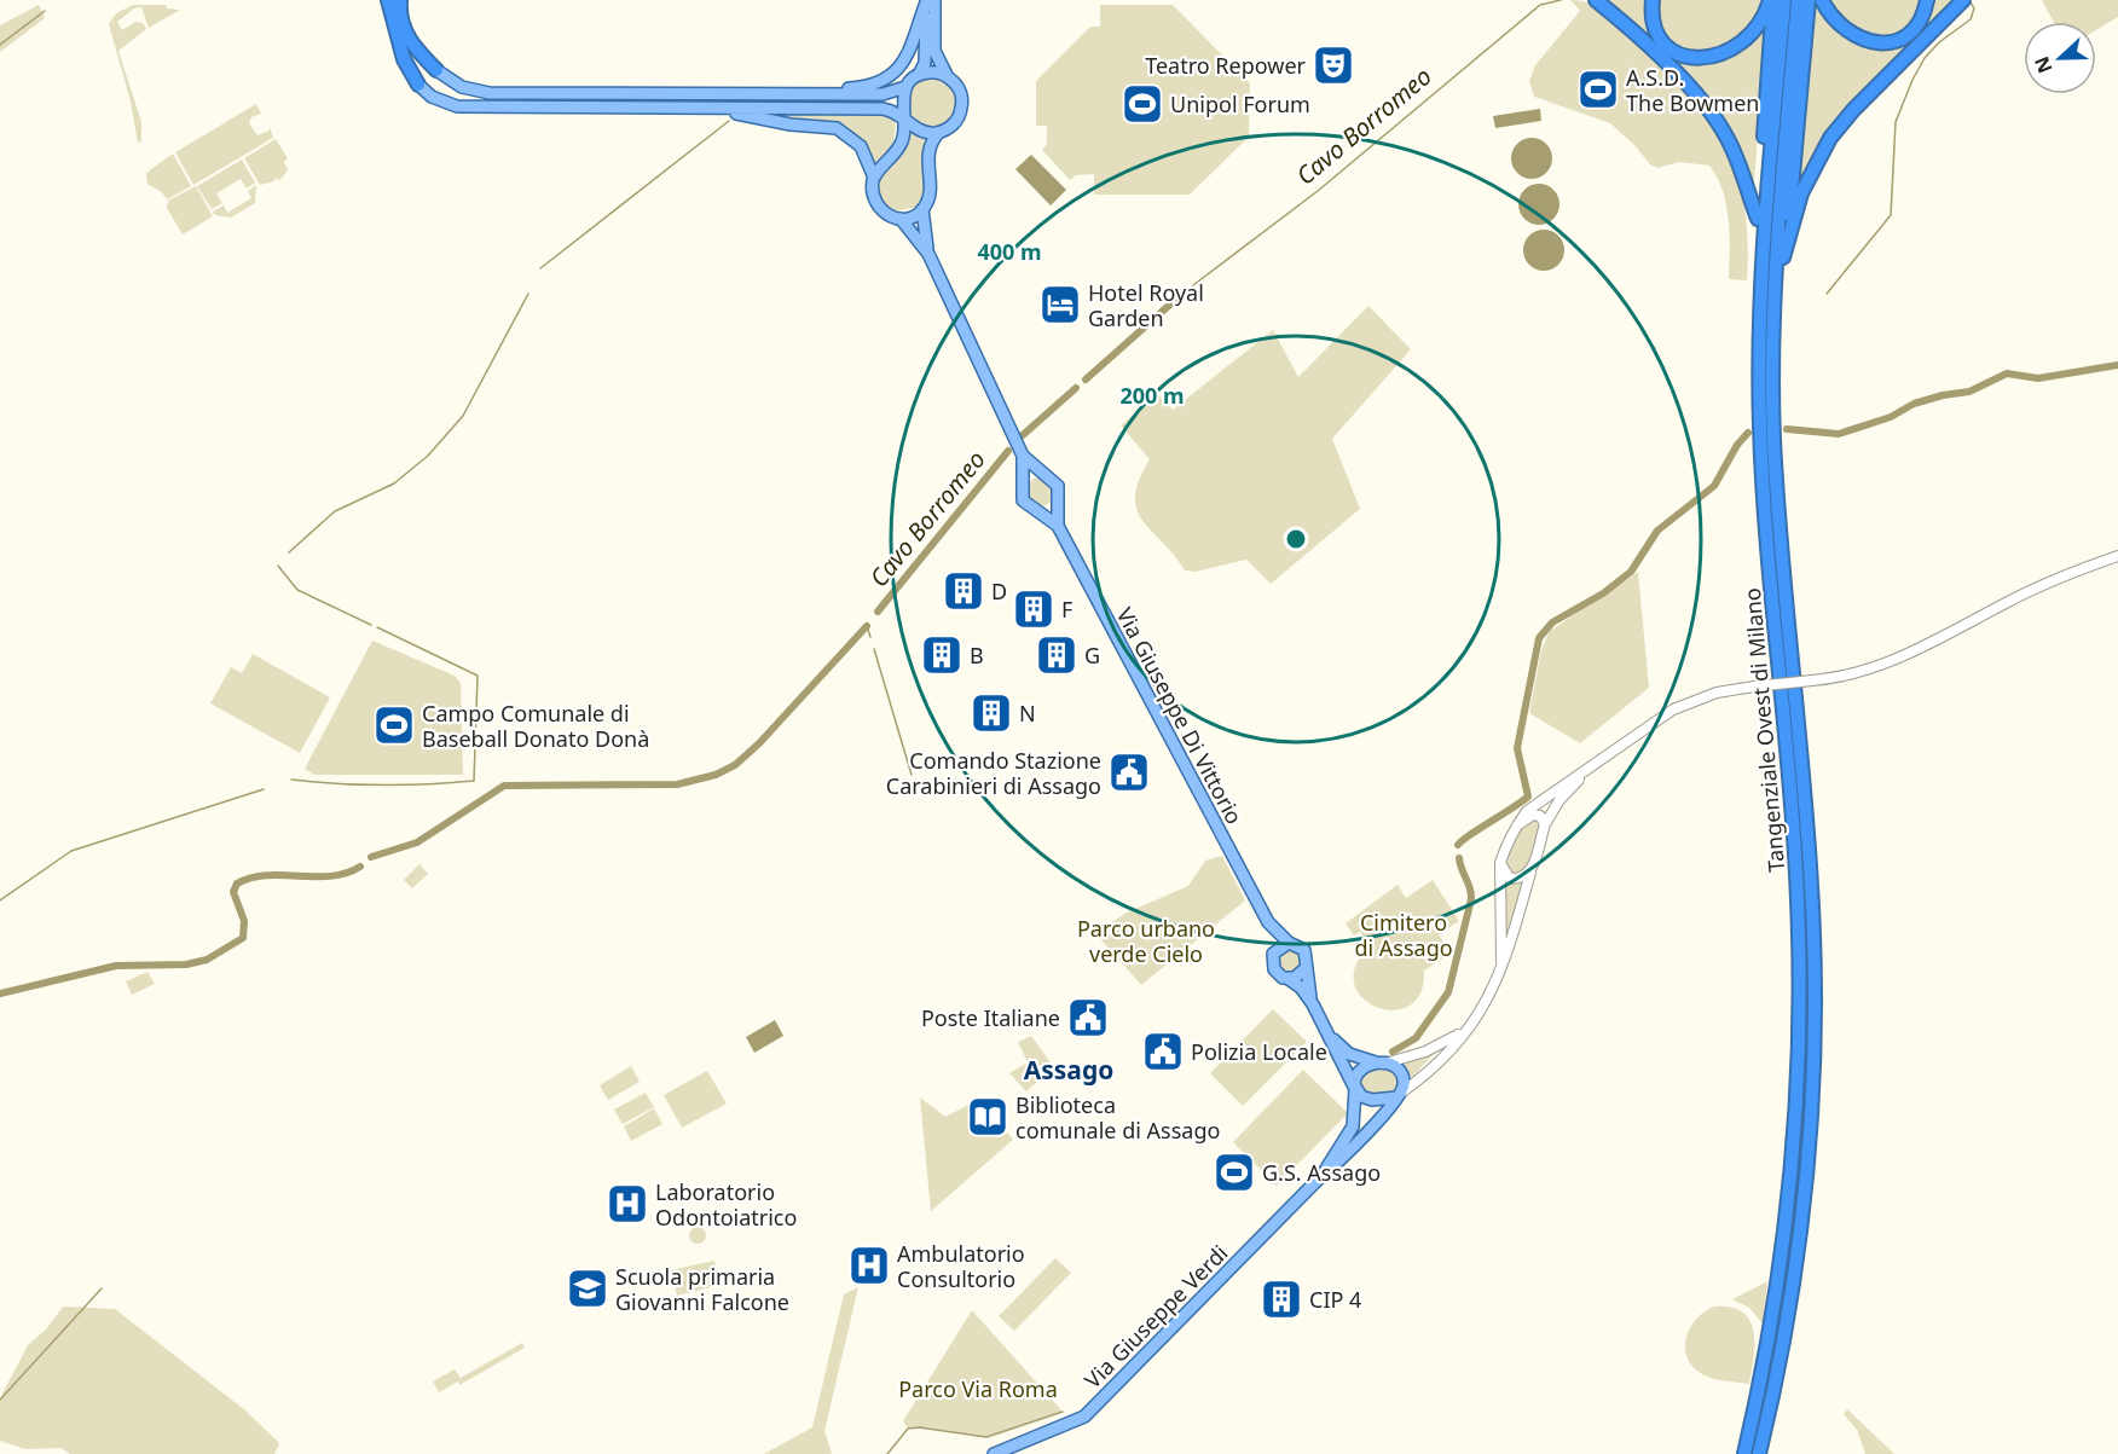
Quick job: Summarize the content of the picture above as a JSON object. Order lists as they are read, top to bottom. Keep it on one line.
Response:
{"streets":{"highway":["Tangenziale Ovest di Milano"],"main road":["Via Giuseppe Di Vittorio","Via Giuseppe Verdi"]},"districts":["Assago"],"water":["Cavo Borromeo"],"parks":["Cimitero di Assago","Parco urbano verde Cielo","Parco Via Roma"],"places":{"theatre":["Teatro Repower"],"sports":["A.S.D. The Bowmen","Unipol Forum","Campo Comunale di Baseball Donato Donà","G.S. Assago"],"hotel":["Hotel Royal Garden"],"building":["D","F","B","G","N","CIP 4"],"public building":["Comando Stazione Carabinieri di Assago","Poste Italiane","Polizia Locale"],"library":["Biblioteca comunale di Assago"],"hospital":["Laboratorio Odontoiatrico","Ambulatorio Consultorio"],"school or university":["Scuola primaria Giovanni Falcone"]},"north":"left","rings":["400 m","200 m"]}
